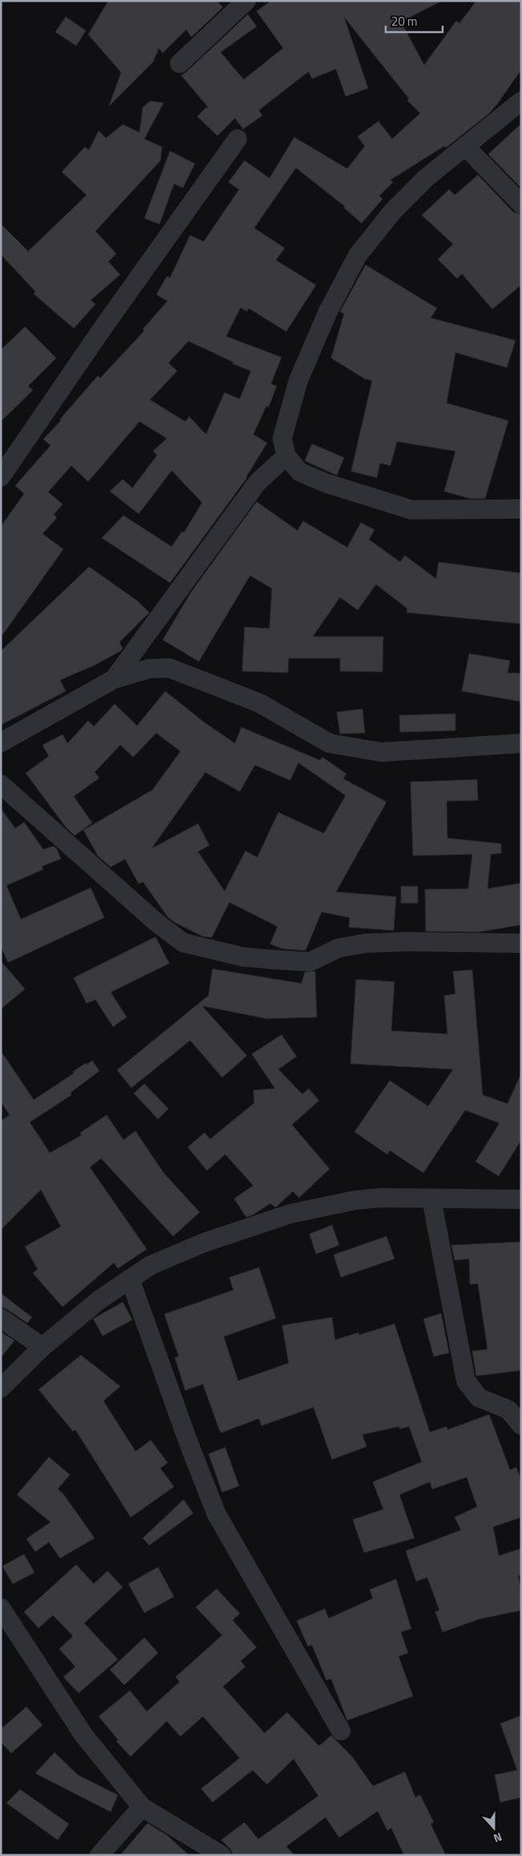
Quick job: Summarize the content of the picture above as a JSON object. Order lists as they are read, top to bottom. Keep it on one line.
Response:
{"scale_bar":"20 m","north":"bottom"}
